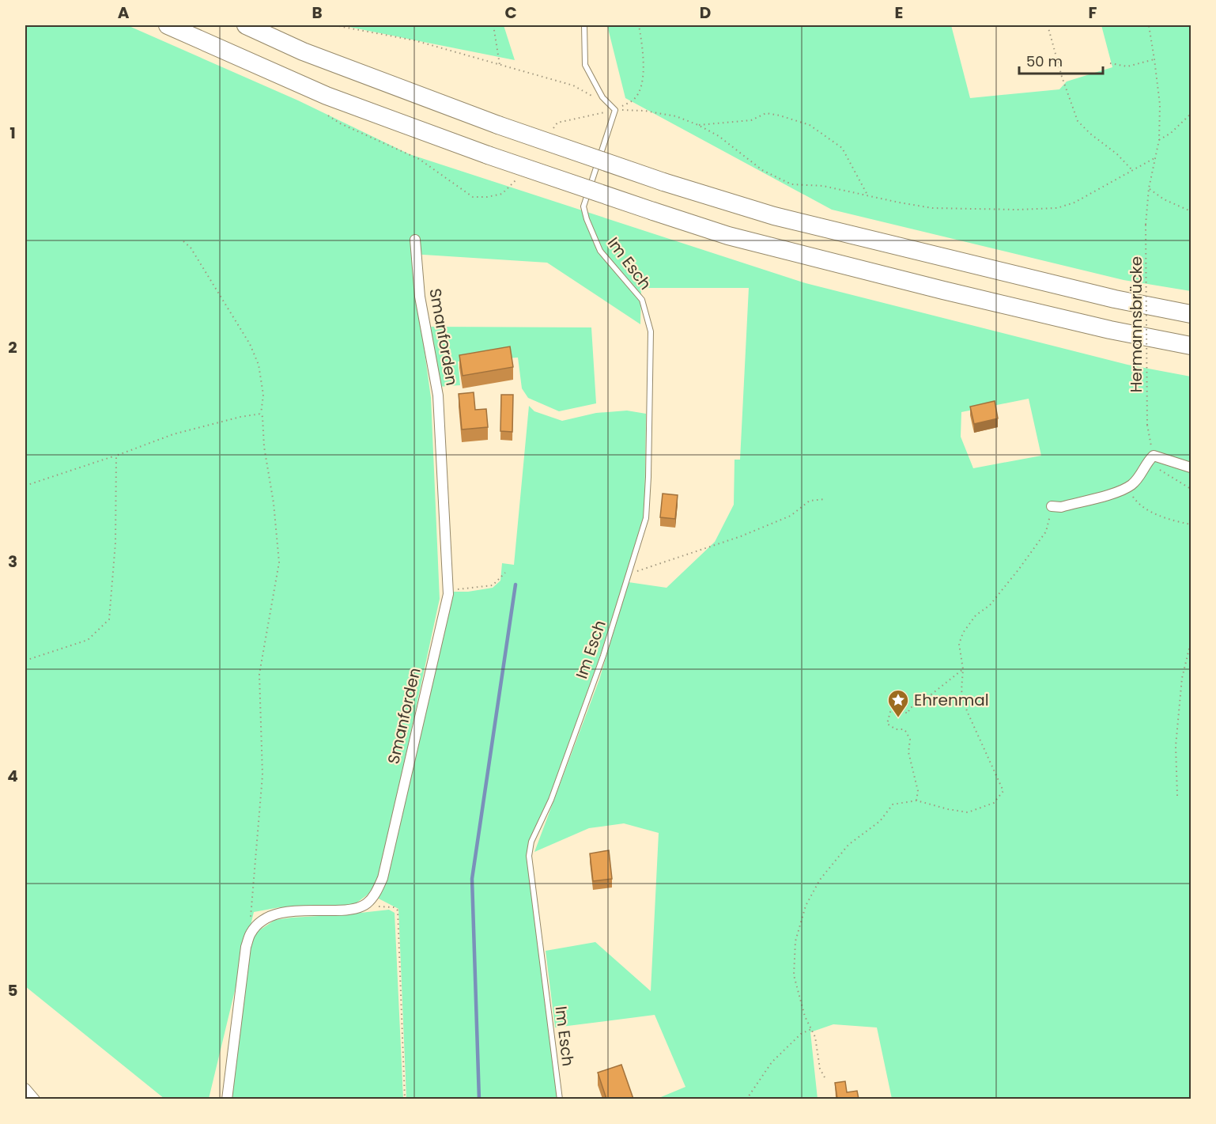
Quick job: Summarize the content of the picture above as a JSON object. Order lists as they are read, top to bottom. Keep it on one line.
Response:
{"streets":{"street":["Smanforden"],"lane":["Im Esch"],"path":["Hermannsbrücke"]},"places":{"place":["Ehrenmal"]},"scale_bar":"50 m","grid":{"columns":["A","B","C","D","E","F"],"rows":["1","2","3","4","5"]}}
